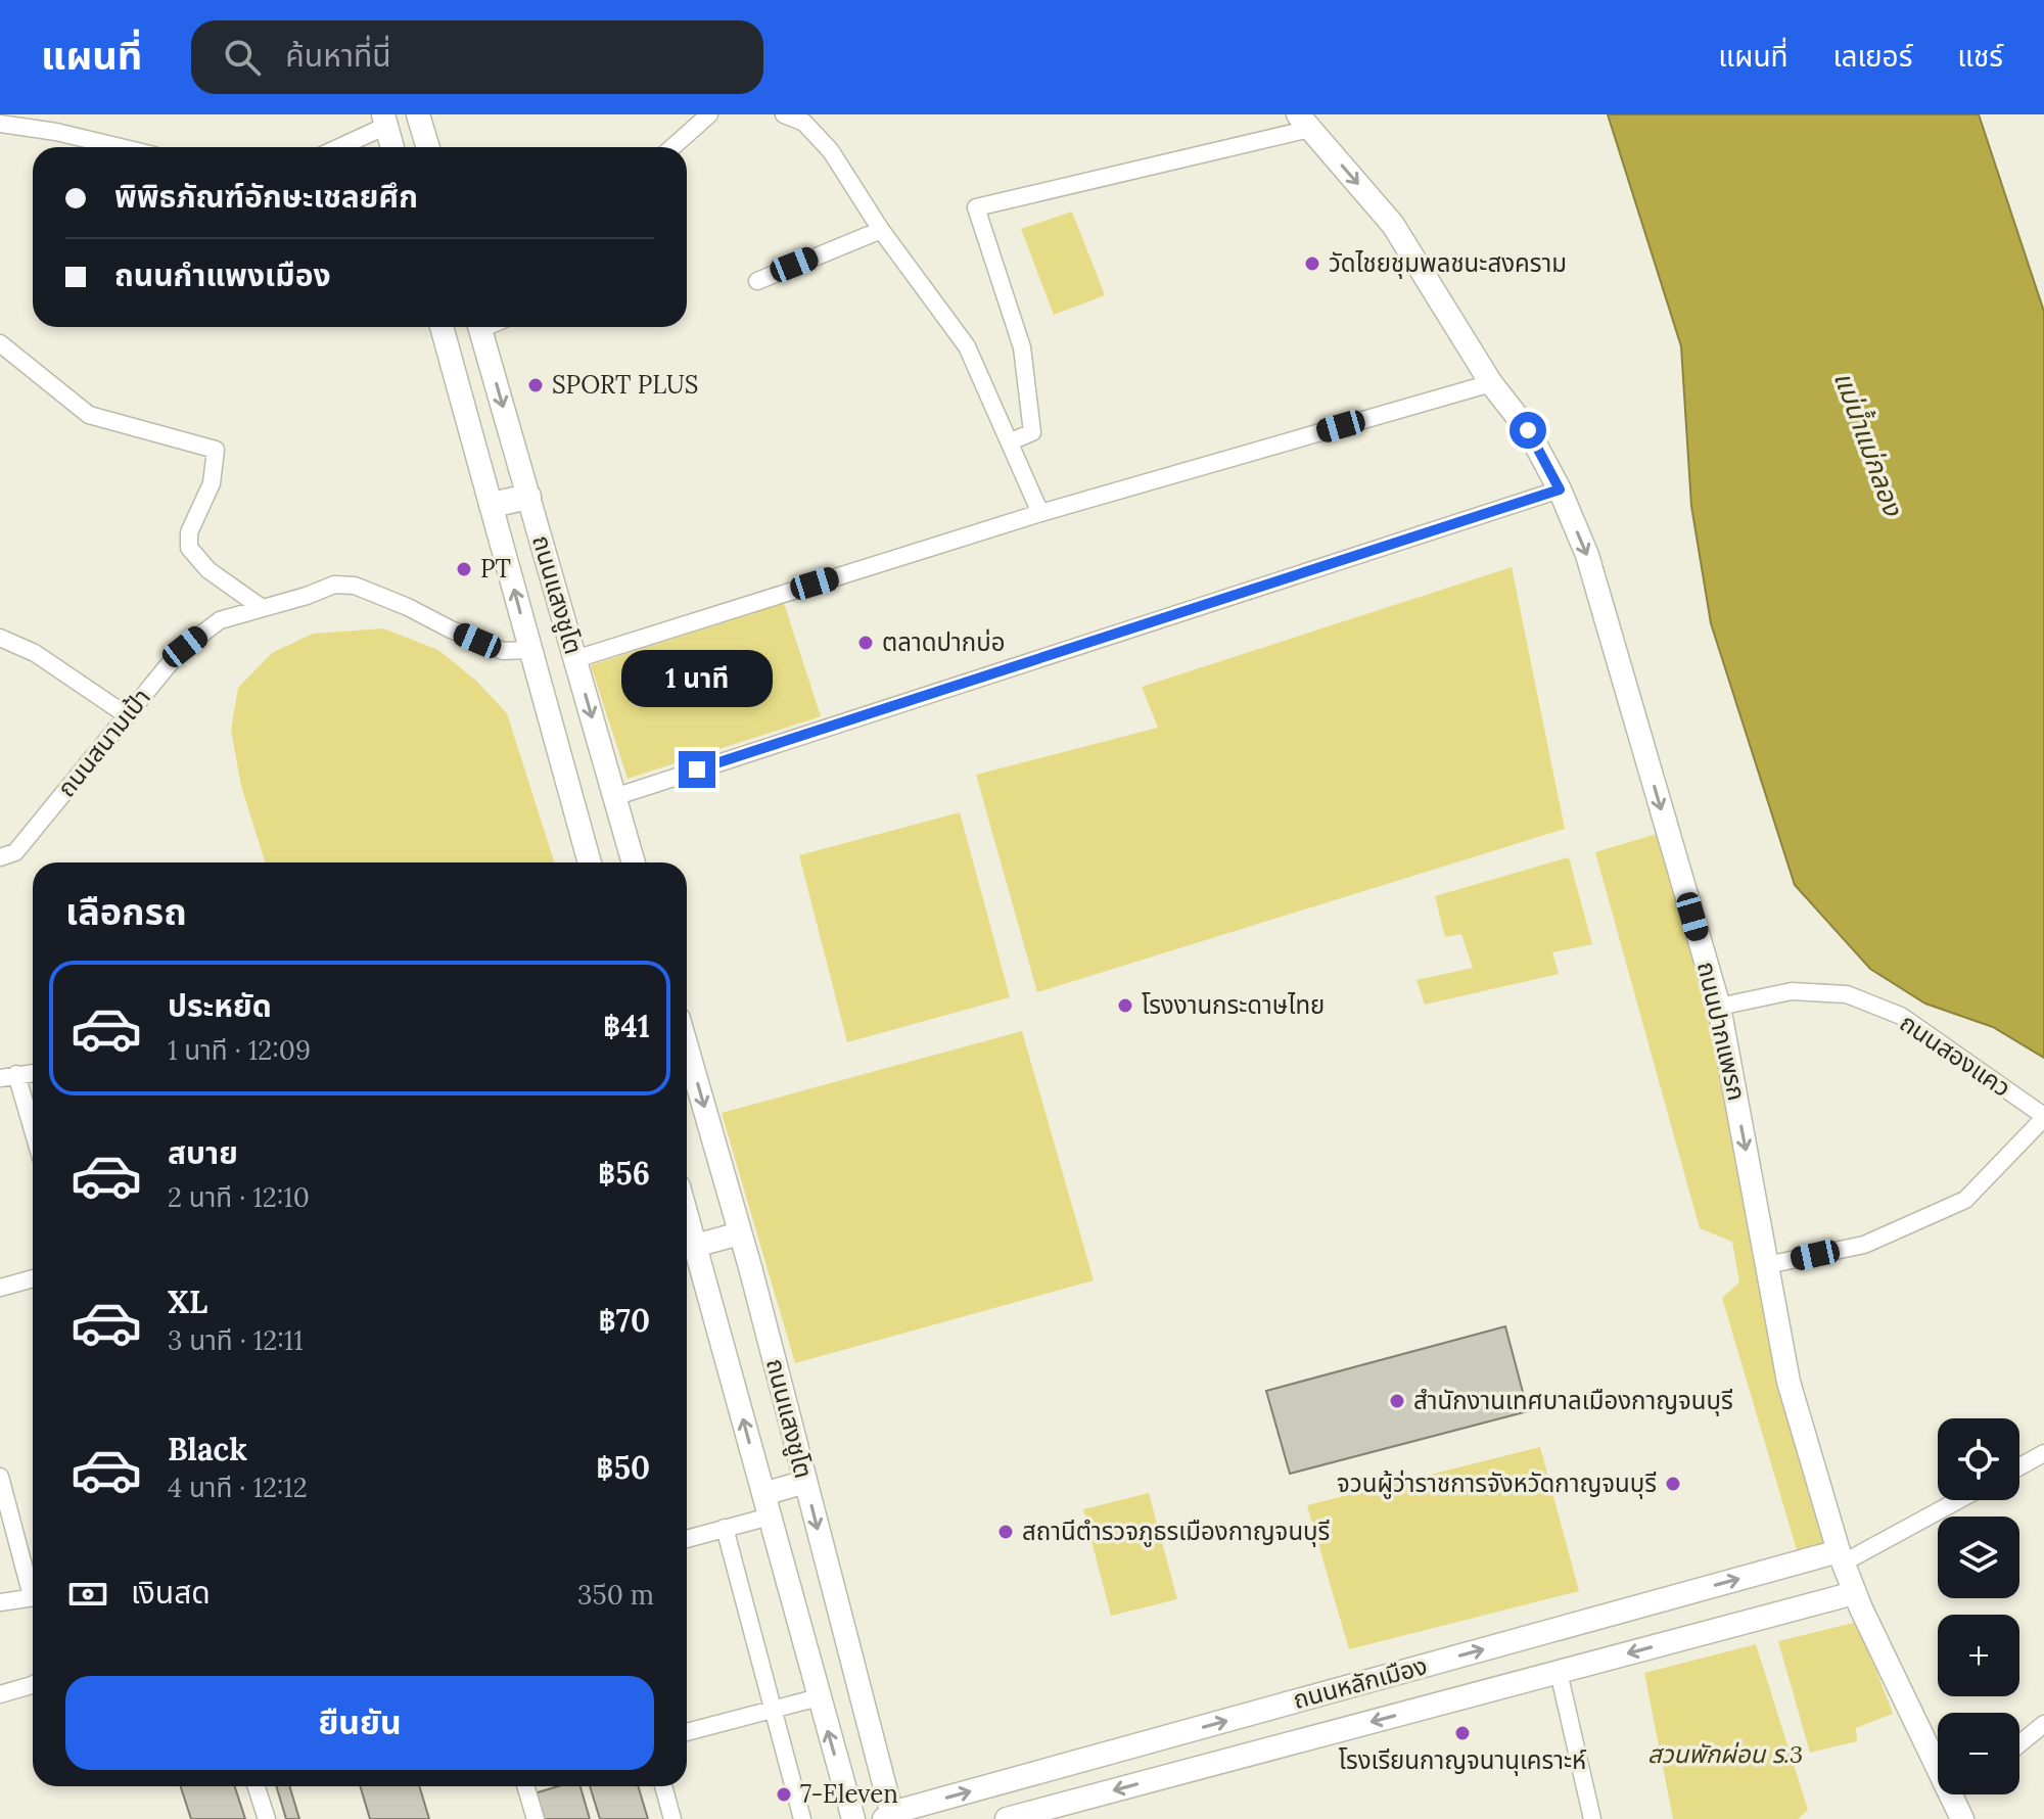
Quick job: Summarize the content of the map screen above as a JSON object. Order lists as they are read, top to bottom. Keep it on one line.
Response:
{"streets":{"street":["ถนนแสงชูโต","ถนนสนามเป้า","ถนนปากแพรก","ถนนสองแคว","ถนนหลักเมือง"]},"crossings":[["ถนนแสงชูโต","ถนนสนามเป้า"],["ถนนแสงชูโต","ถนนหลักเมือง"],["ถนนปากแพรก","ถนนสองแคว"],["ถนนปากแพรก","ถนนหลักเมือง"]],"one_way":["ถนนปากแพรก"],"water":["แม่น้ำแม่กลอง"],"parks":["สวนพักผ่อน ร.3"],"places":["วัดไชยชุมพลชนะสงคราม","SPORT PLUS","PT","ตลาดปากบ่อ","โรงงานกระดาษไทย","สำนักงานเทศบาลเมืองกาญจนบุรี","จวนผู้ว่าราชการจังหวัดกาญจนบุรี","สถานีตำรวจภูธรเมืองกาญจนบุรี","โรงเรียนกาญจนานุเคราะห์","7-Eleven"],"page":{"header":"แผนที่","search":"ค้นหาที่นี่","nav":["แผนที่","เลเยอร์","แชร์"],"banner":["พิพิธภัณฑ์อักษะเชลยศึก","ถนนกำแพงเมือง"],"bubble":"1 นาที","heading":"เลือกรถ","list":[{"name":"ประหยัด","note":"1 นาที · 12:09","value":"฿41"},{"name":"สบาย","note":"2 นาที · 12:10","value":"฿56"},{"name":"XL","note":"3 นาที · 12:11","value":"฿70"},{"name":"Black","note":"4 นาที · 12:12","value":"฿50"}],"map_buttons":["+","−"],"pay":["เงินสด","350 m"],"buttons":"ยืนยัน"}}
